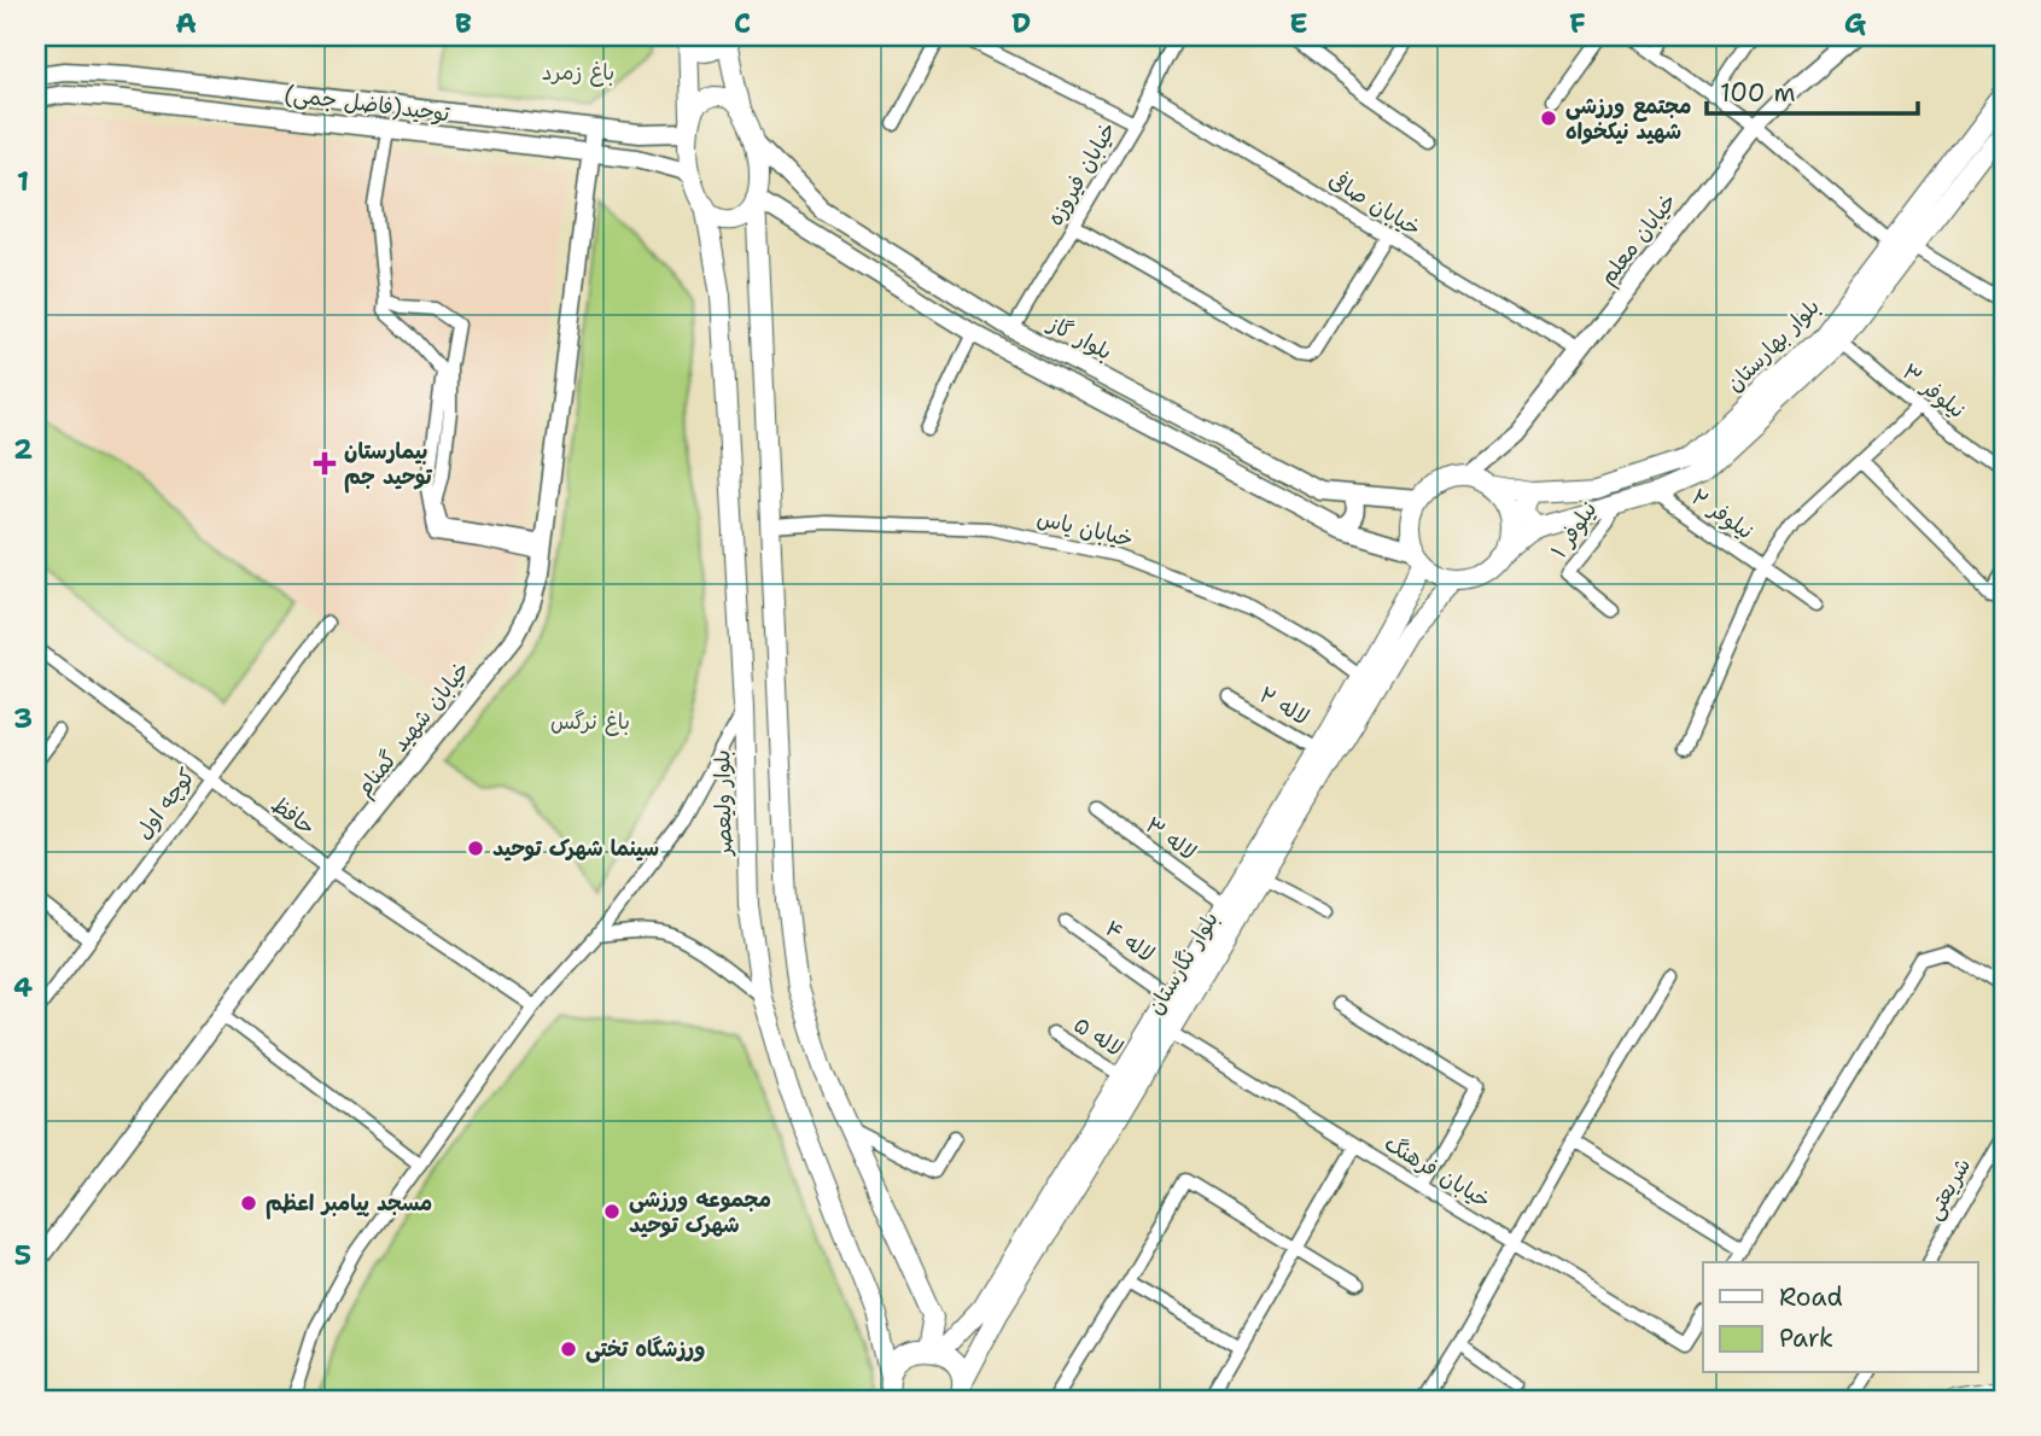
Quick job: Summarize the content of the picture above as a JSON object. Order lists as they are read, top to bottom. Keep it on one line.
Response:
{"streets":{"main road":["بلوار بهارستان","بلوار ولیعصر","بلوار نگارستان"],"street":["توحید(فاضل جمی)","خیابان فیروزه","خیابان صافی","خیابان معلم","بلوار گاز","نیلوفر ۳","نیلوفر ۲","خیابان یاس","نیلوفر ۱","لاله ۲","خیابان شهید گمنام","کوچه اول","حافظ","لاله ۳","لاله ۴","لاله ۵","خیابان فرهنگ","شریعتی"]},"crossings":[["توحید(فاضل جمی)","خیابان شهید گمنام"],["توحید(فاضل جمی)","بلوار ولیعصر"],["خیابان فیروزه","خیابان صافی"],["خیابان فیروزه","بلوار گاز"],["خیابان صافی","خیابان معلم"],["خیابان معلم","بلوار گاز"],["خیابان معلم","بلوار بهارستان"],["خیابان معلم","بلوار نگارستان"],["بلوار گاز","بلوار بهارستان"],["بلوار گاز","بلوار نگارستان"],["بلوار بهارستان","نیلوفر ۳"],["بلوار بهارستان","نیلوفر ۲"],["بلوار بهارستان","نیلوفر ۱"],["بلوار بهارستان","بلوار نگارستان"],["خیابان یاس","بلوار نگارستان"],["لاله ۲","بلوار نگارستان"],["خیابان شهید گمنام","حافظ"],["بلوار ولیعصر","بلوار نگارستان"],["کوچه اول","حافظ"],["لاله ۳","بلوار نگارستان"],["لاله ۴","بلوار نگارستان"],["بلوار نگارستان","لاله ۵"],["بلوار نگارستان","خیابان فرهنگ"]],"parks":["باغ زمرد","باغ نرگس"],"places":{"other":["مجتمع ورزشی شهید نیکخواه","سینما شهرک توحید","مسجد پیامبر اعظم","مجموعه ورزشی شهرک توحید","ورزشگاه تختی"],"health":["بیمارستان توحید جم"]},"legend":["Road","Park"],"scale_bar":"100 m","grid":{"columns":["A","B","C","D","E","F","G"],"rows":["1","2","3","4","5"]}}
